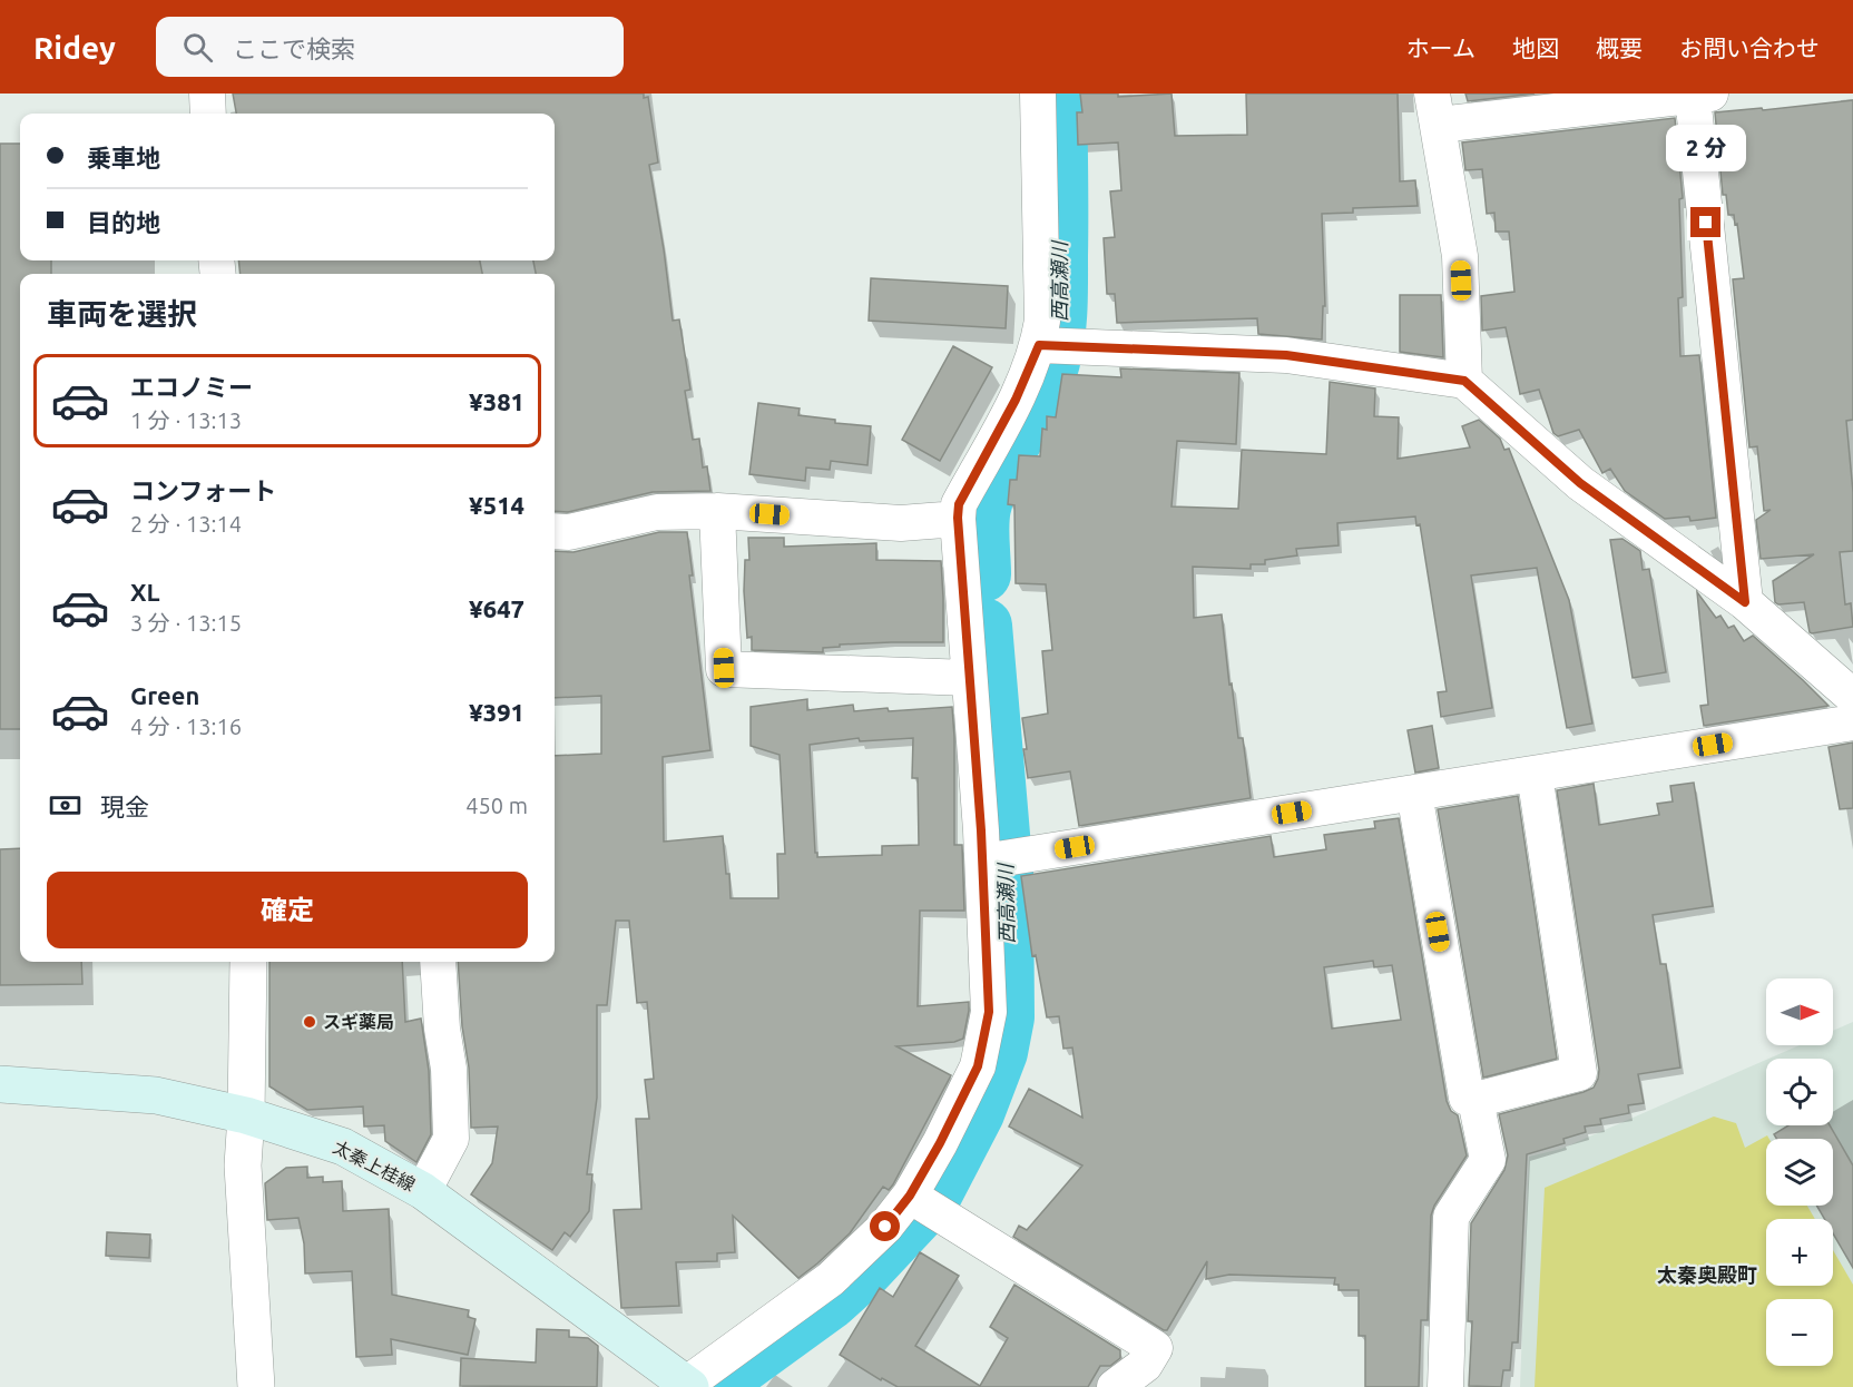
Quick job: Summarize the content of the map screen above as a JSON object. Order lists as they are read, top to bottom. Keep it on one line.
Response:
{"streets":{"main road":["太秦上桂線"]},"districts":["太秦奥殿町"],"water":["西高瀬川"],"places":["スギ薬局"],"north":"right","page":{"header":"Ridey","search":"ここで検索","nav":["ホーム","地図","概要","お問い合わせ"],"banner":["乗車地","目的地"],"bubble":"2 分","heading":"車両を選択","list":[{"name":"エコノミー","note":"1 分 · 13:13","value":"¥381"},{"name":"コンフォート","note":"2 分 · 13:14","value":"¥514"},{"name":"XL","note":"3 分 · 13:15","value":"¥647"},{"name":"Green","note":"4 分 · 13:16","value":"¥391"}],"pay":["現金","450 m"],"buttons":"確定","map_buttons":["+","−"]}}
